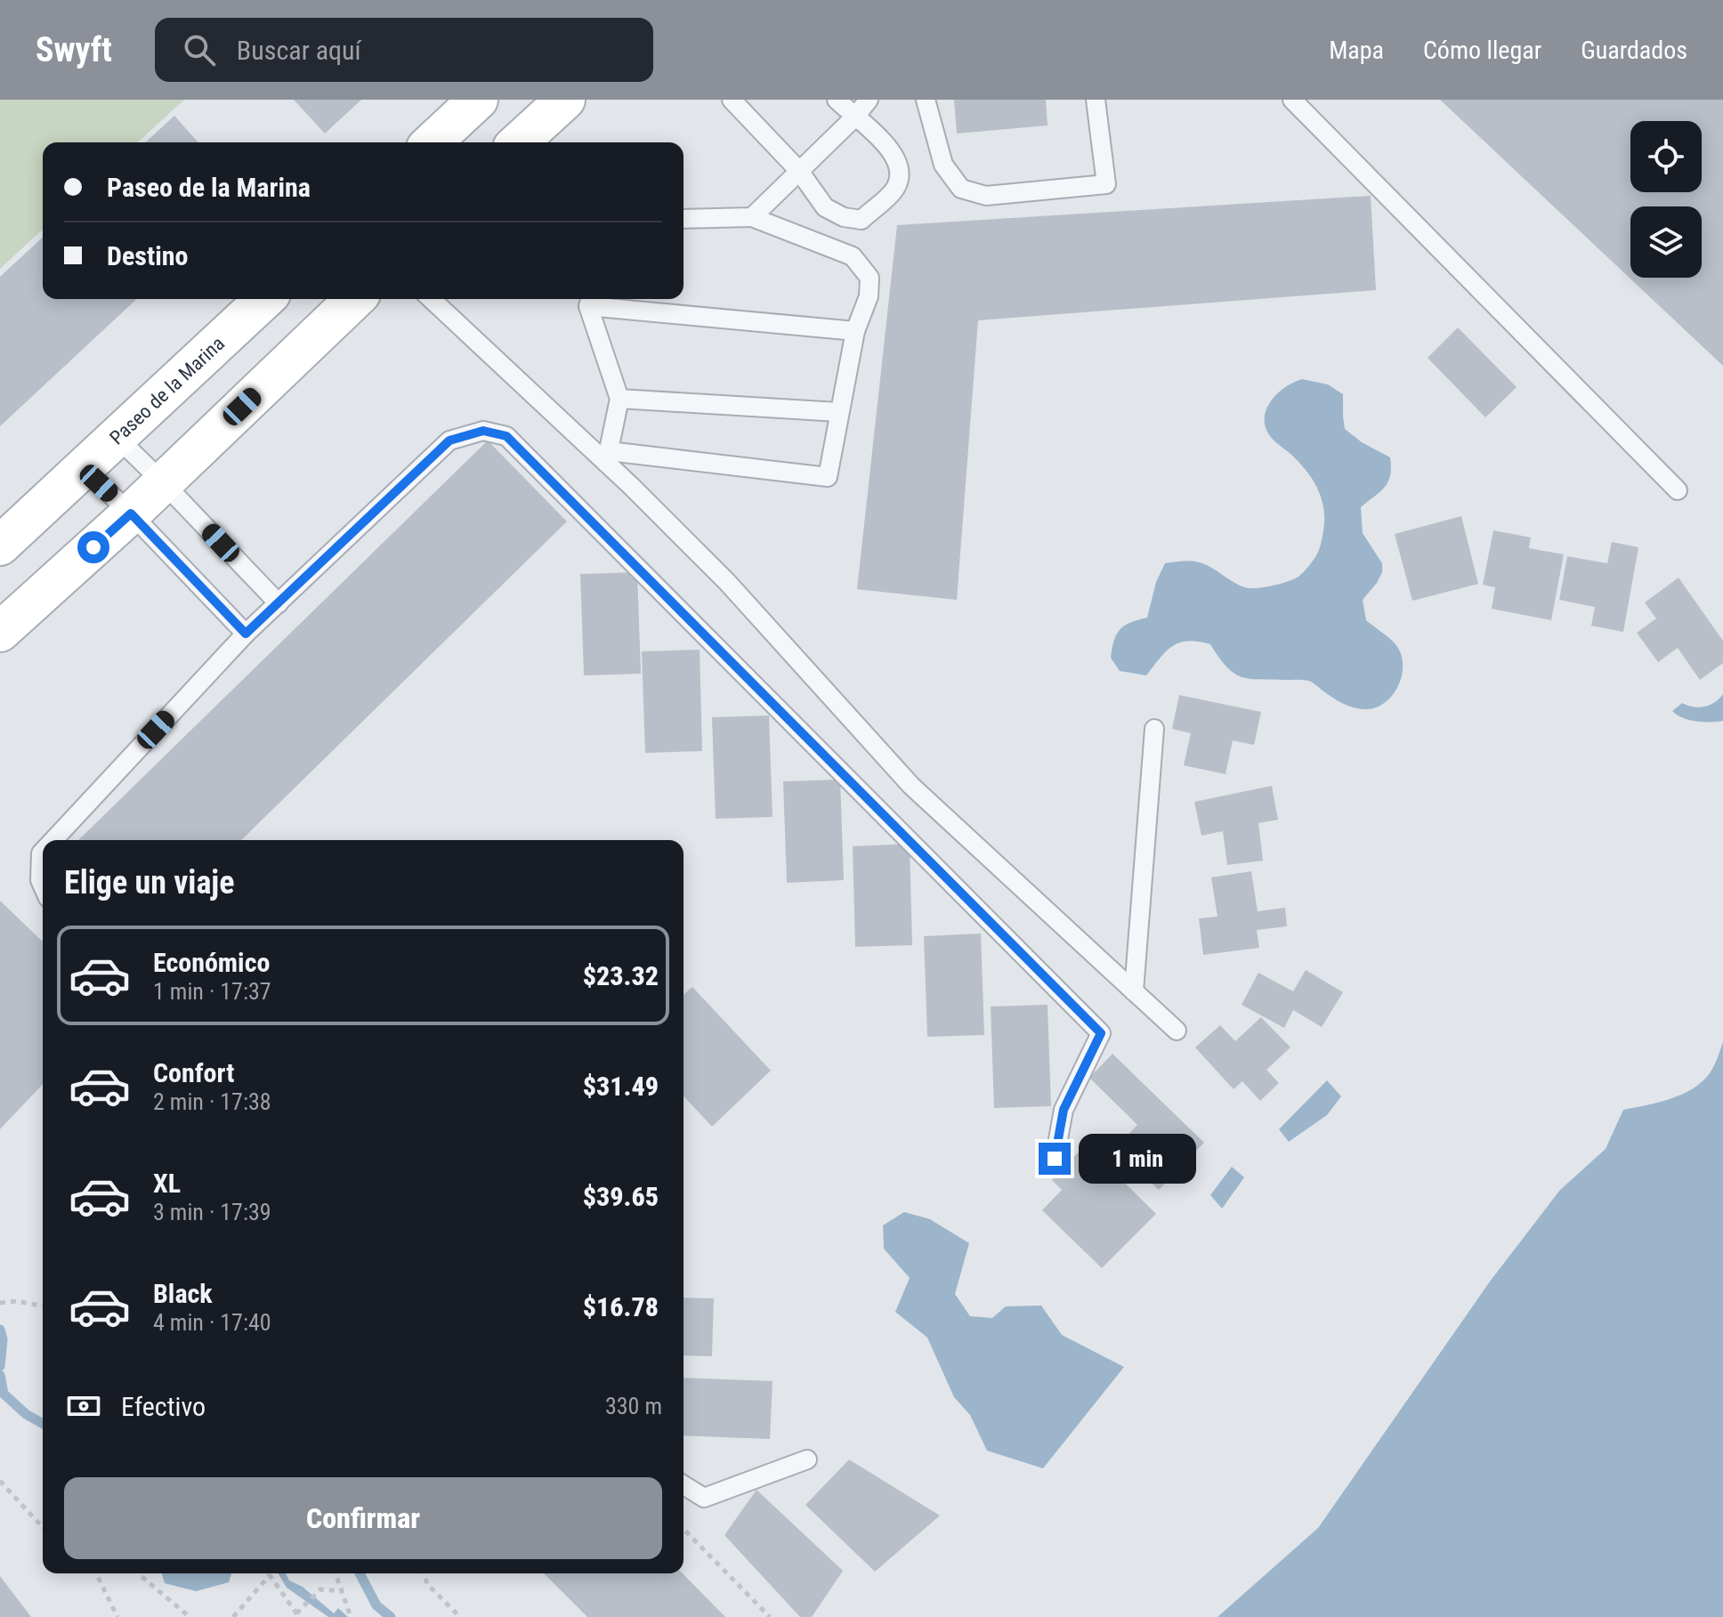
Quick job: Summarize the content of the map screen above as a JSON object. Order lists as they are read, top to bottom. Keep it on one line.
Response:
{"streets":{"street":["Paseo de la Marina"]},"page":{"header":"Swyft","search":"Buscar aquí","nav":["Mapa","Cómo llegar","Guardados"],"banner":["Paseo de la Marina","Destino"],"heading":"Elige un viaje","list":[{"name":"Económico","note":"1 min · 17:37","value":"$23.32"},{"name":"Confort","note":"2 min · 17:38","value":"$31.49"},{"name":"XL","note":"3 min · 17:39","value":"$39.65"},{"name":"Black","note":"4 min · 17:40","value":"$16.78"}],"bubble":"1 min","pay":["Efectivo","330 m"],"buttons":"Confirmar"}}
